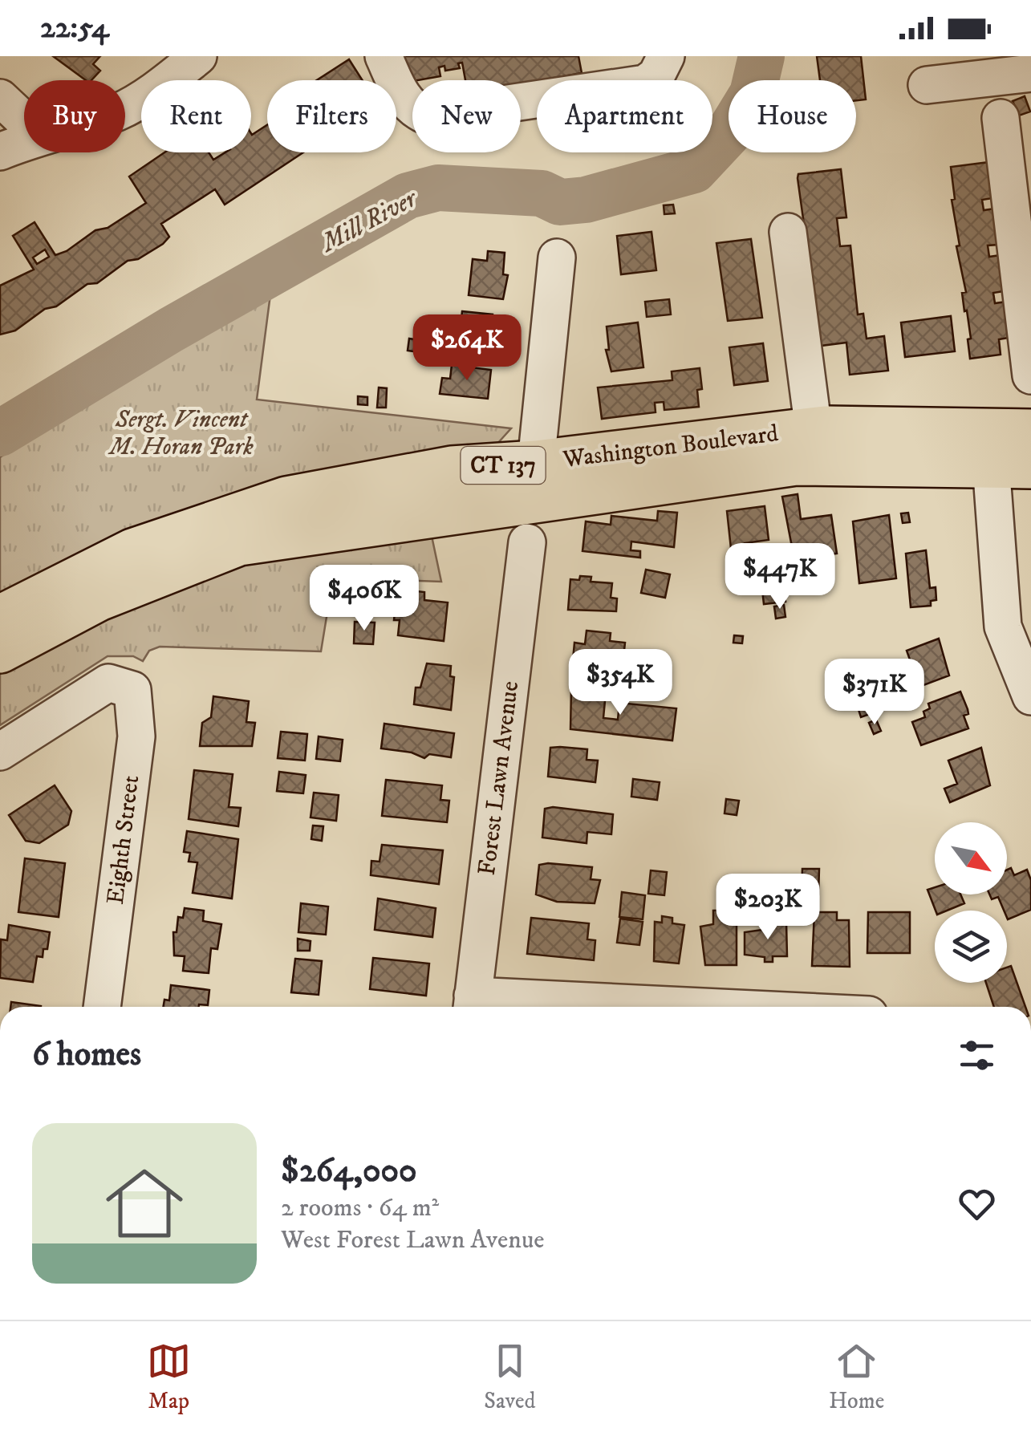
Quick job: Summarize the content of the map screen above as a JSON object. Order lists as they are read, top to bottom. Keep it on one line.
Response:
{"streets":{"main road":["Washington Boulevard","CT 137"],"street":["Forest Lawn Avenue","Eighth Street"]},"water":["Mill River"],"parks":["Sergt. Vincent M. Horan Park"],"north":"bottom right","page":{"status":"22:54","chip":["Buy","Rent","Filters","New","Apartment","House"],"price":["$264K","$447K","$406K","$354K","$371K","$203K"],"heading":"6 homes","list":[{"name":"$264,000","note":"2 rooms · 64 m² · West Forest Lawn Avenue"}],"tabs":["Map","Saved","Home"]}}
